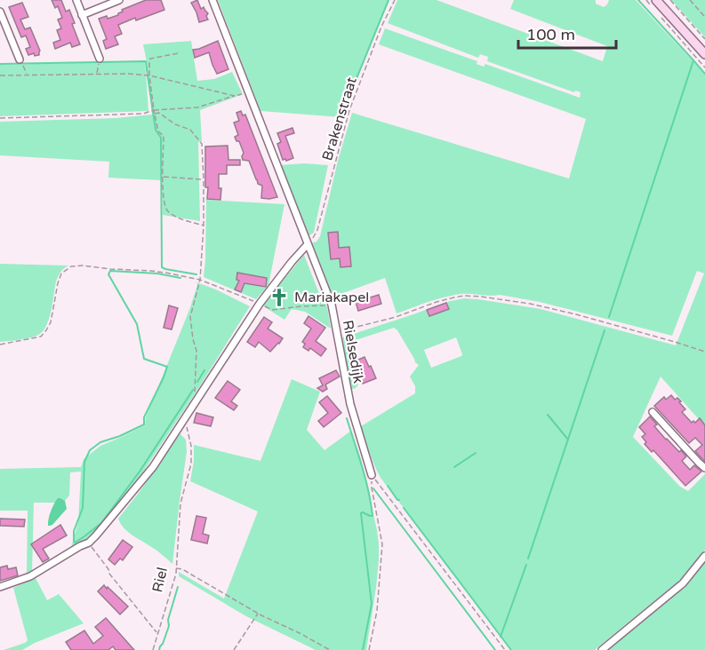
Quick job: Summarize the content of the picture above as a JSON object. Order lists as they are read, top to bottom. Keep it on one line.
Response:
{"streets":{"street":["Rielsedijk"],"path":["Brakenstraat","Riel"]},"crossings":[["Brakenstraat","Rielsedijk"]],"places":{"church":["Mariakapel"]},"scale_bar":"100 m"}
